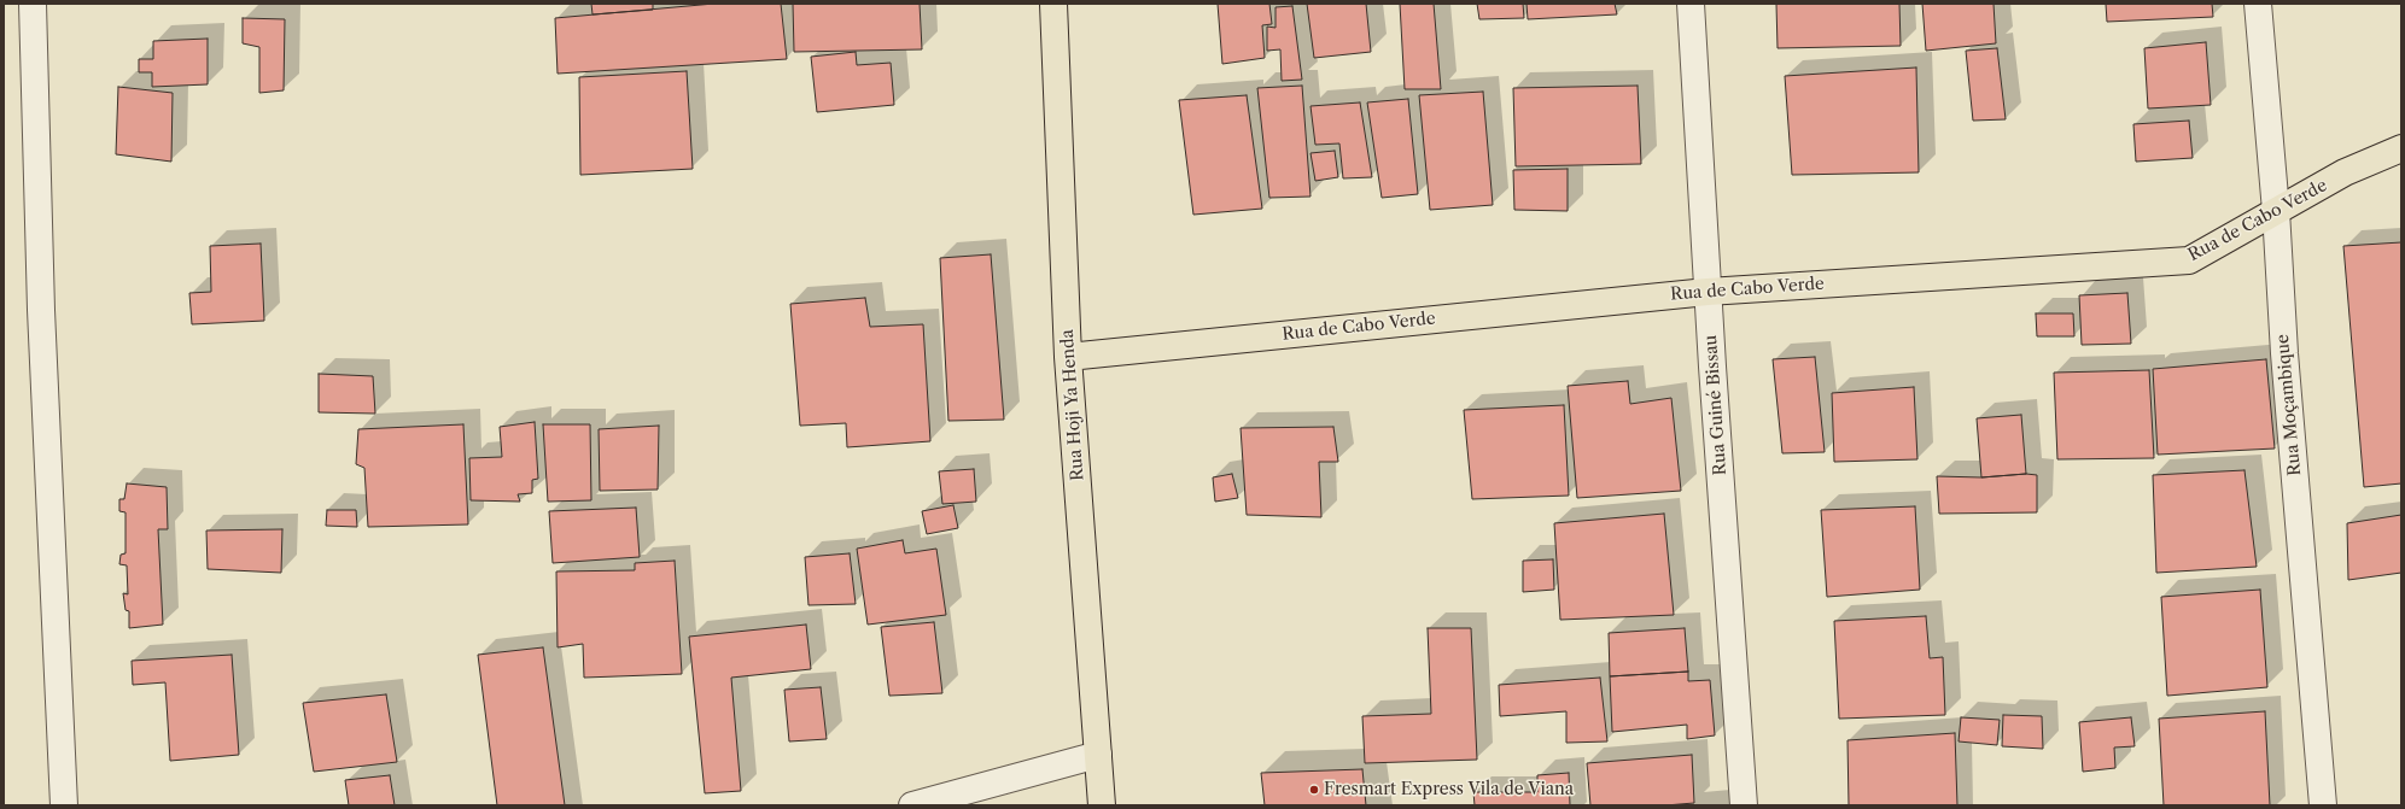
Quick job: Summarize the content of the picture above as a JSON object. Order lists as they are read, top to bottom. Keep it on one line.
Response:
{"streets":{"main road":["Rua de Cabo Verde","Rua Hoji Ya Henda"],"street":["Rua Guiné Bissau","Rua Moçambique"]},"crossings":[["Rua de Cabo Verde","Rua Hoji Ya Henda"],["Rua de Cabo Verde","Rua Guiné Bissau"],["Rua de Cabo Verde","Rua Moçambique"]],"places":["Fresmart Express Vila de Viana"]}
